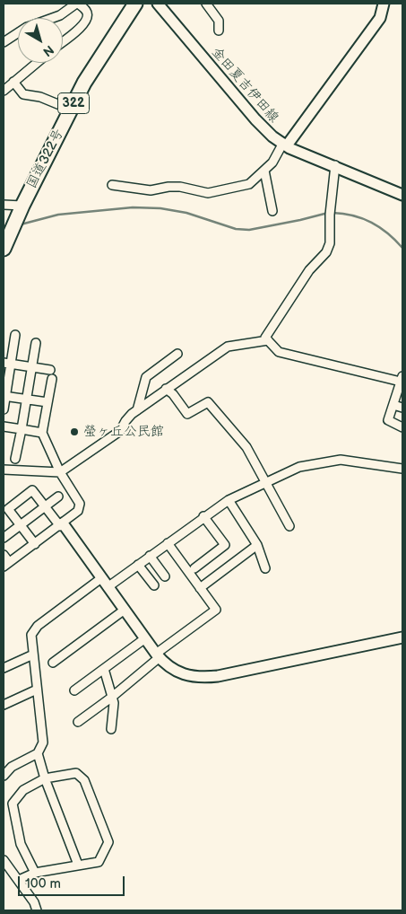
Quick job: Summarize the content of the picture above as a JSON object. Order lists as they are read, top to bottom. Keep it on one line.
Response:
{"streets":{"highway":["322","国道322号"],"street":["金田夏吉伊田線"]},"places":["螢ヶ丘公民館"],"scale_bar":"100 m","north":"bottom right"}
